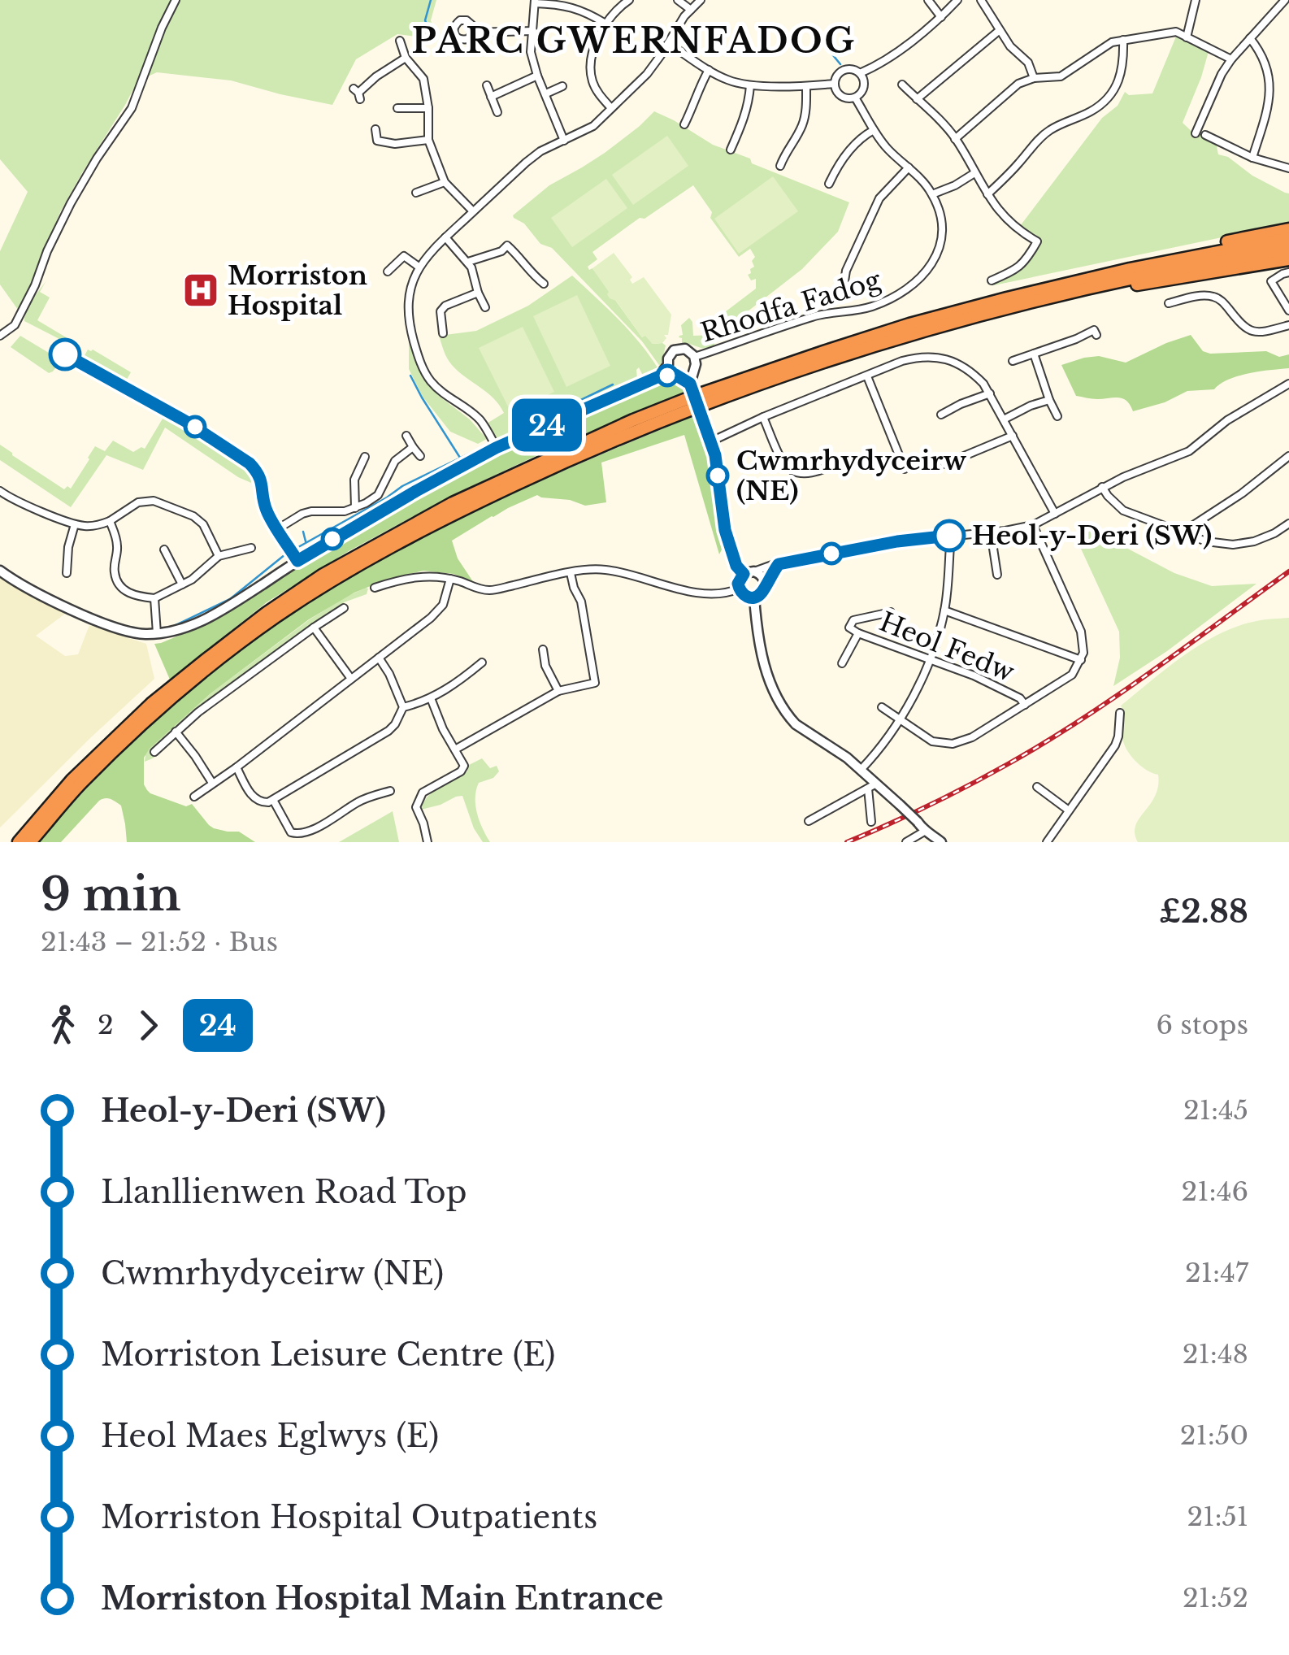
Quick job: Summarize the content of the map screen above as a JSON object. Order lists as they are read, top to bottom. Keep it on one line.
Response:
{"streets":{"street":["Rhodfa Fadog","Heol Fedw"]},"districts":["PARC GWERNFADOG"],"places":{"hospital":["Morriston Hospital"],"other":["Cwmrhydyceirw (NE)","Heol-y-Deri (SW)"]},"lines":["bus line 24"],"page":{"on_map":"24","heading":["9 min","21:43 – 21:52 · Bus","£2.88"],"legs":["2","24","6 stops"],"list":[{"name":"Heol-y-Deri (SW)","value":"21:45"},{"name":"Llanllienwen Road Top","value":"21:46"},{"name":"Cwmrhydyceirw (NE)","value":"21:47"},{"name":"Morriston Leisure Centre (E)","value":"21:48"},{"name":"Heol Maes Eglwys (E)","value":"21:50"},{"name":"Morriston Hospital Outpatients","value":"21:51"},{"name":"Morriston Hospital Main Entrance","value":"21:52"}]}}
